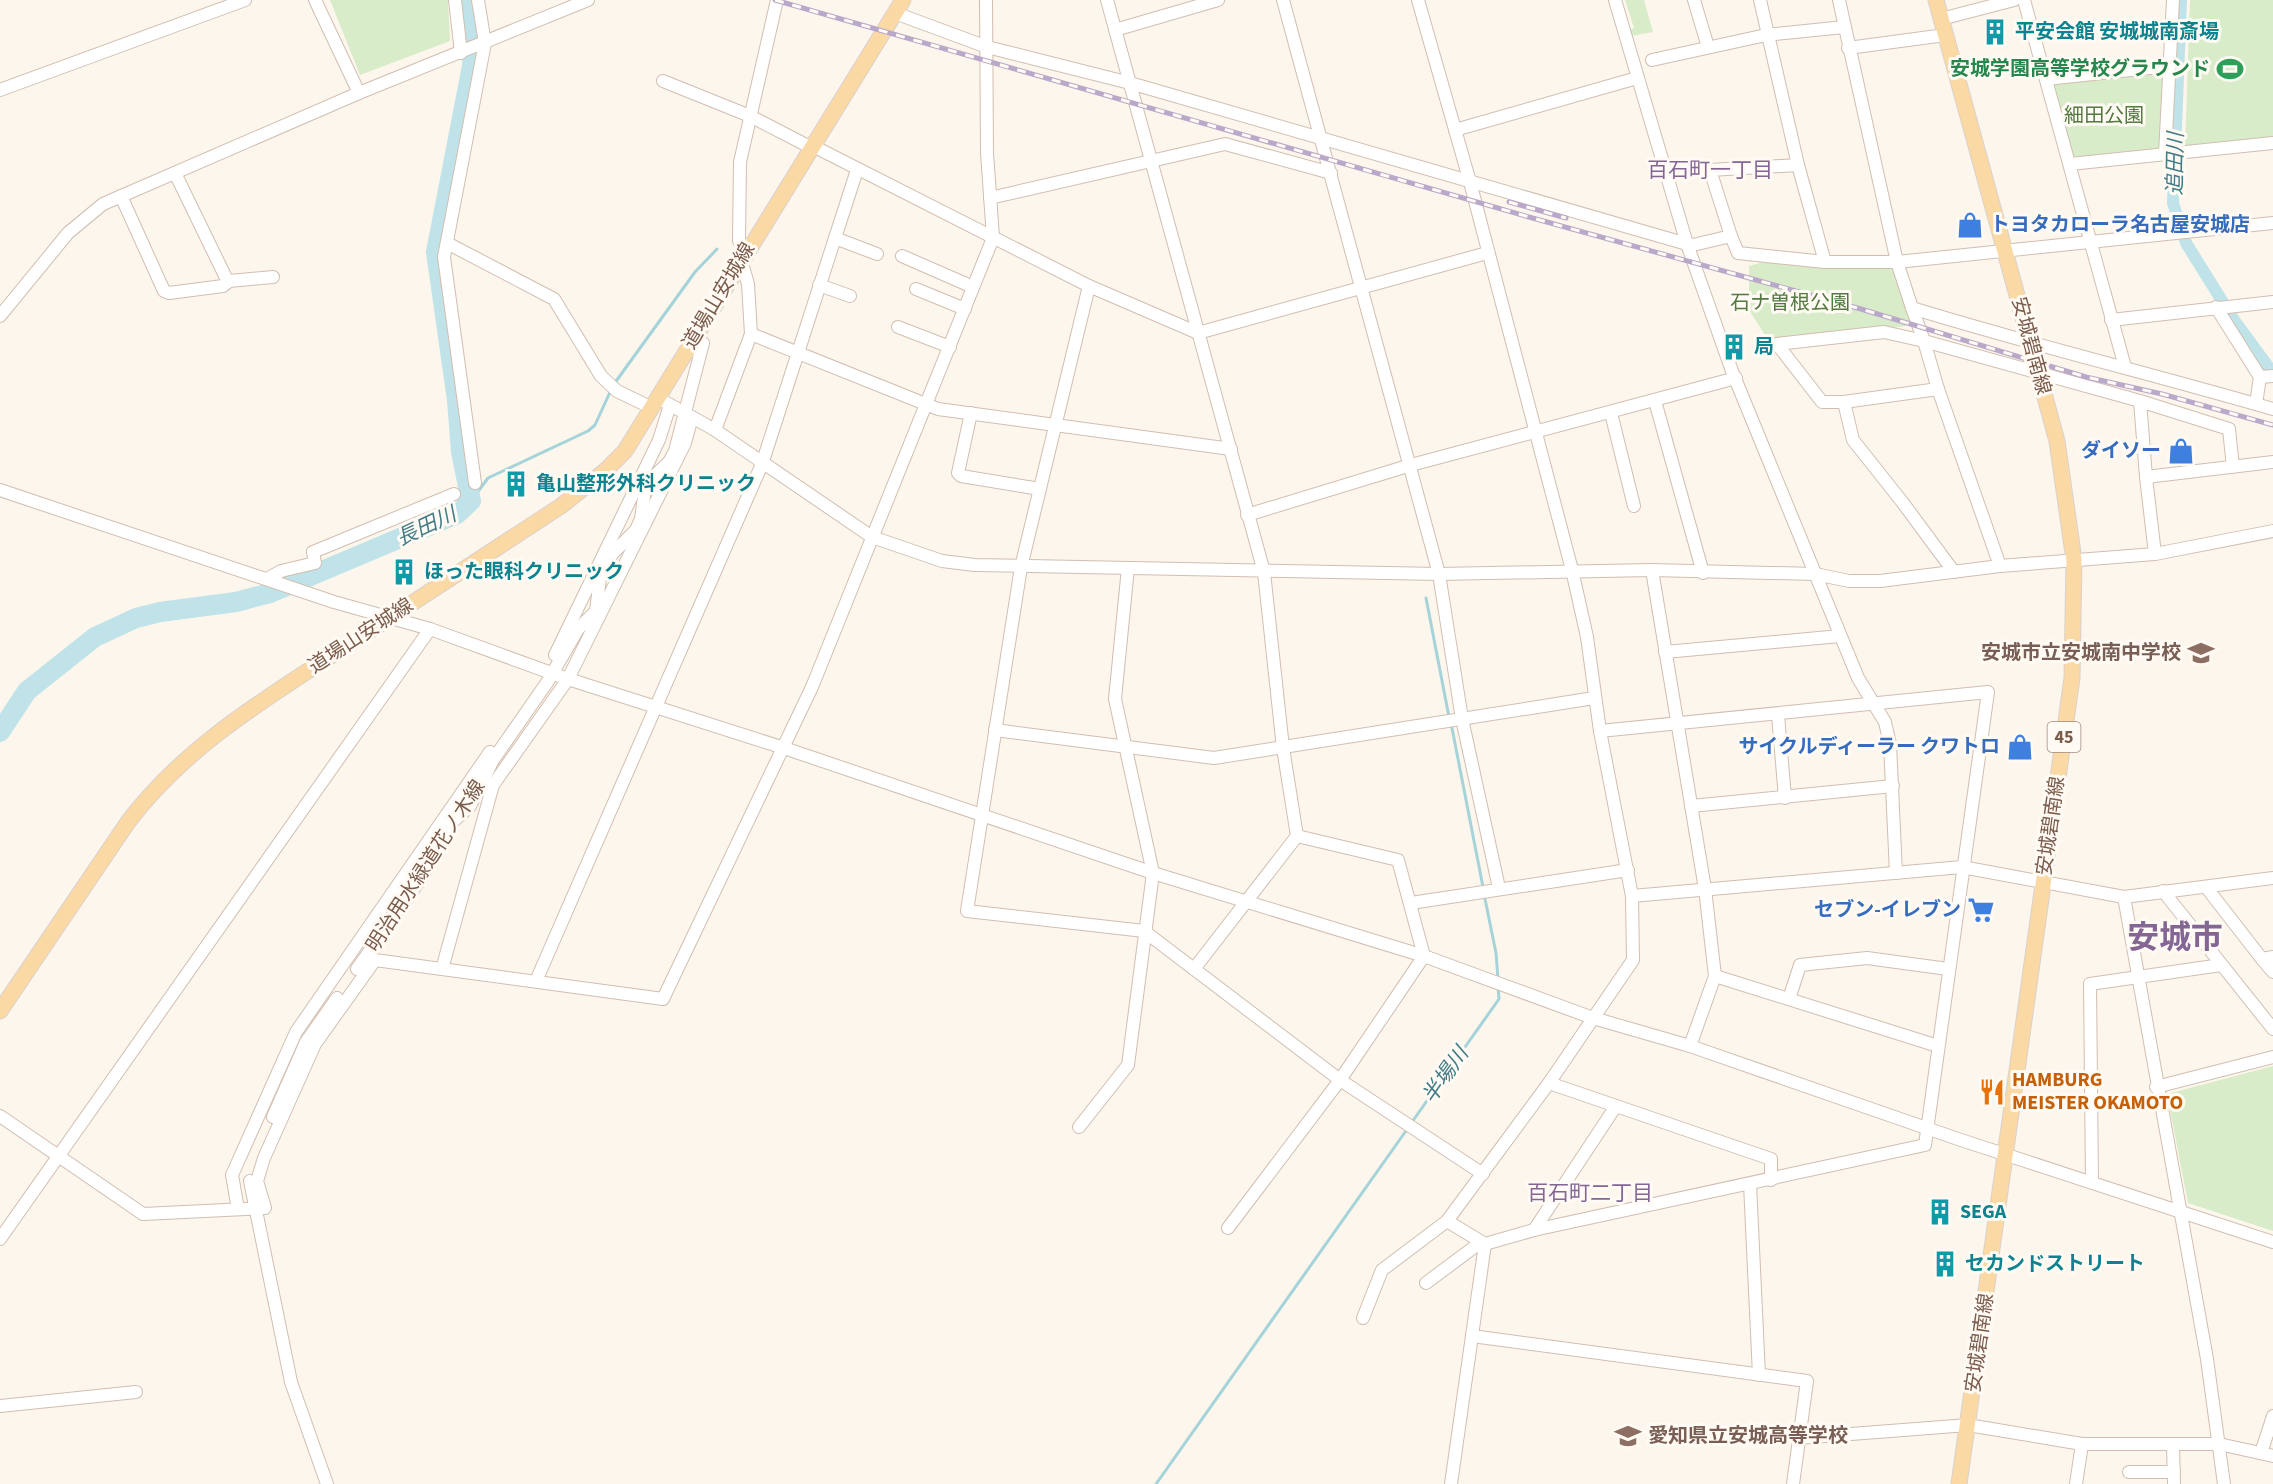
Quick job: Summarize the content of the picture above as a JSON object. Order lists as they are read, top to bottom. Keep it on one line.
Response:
{"streets":{"main road":["道場山安城線","安城碧南線","45"],"street":["明治用水緑道花ノ木線"]},"districts":["百石町一丁目","安城市","百石町二丁目"],"water":["追田川","長田川","半場川"],"parks":["細田公園","石ナ曽根公園"],"places":{"building":["平安会館 安城城南斎場","局","亀山整形外科クリニック","ほった眼科クリニック","SEGA","セカンドストリート"],"sports":["安城学園高等学校グラウンド"],"shop":["トヨタカローラ名古屋安城店","ダイソー","サイクルディーラー クワトロ"],"school or university":["安城市立安城南中学校","愛知県立安城高等学校"],"supermarket":["セブン-イレブン"],"restaurant":["HAMBURG MEISTER OKAMOTO"]}}
